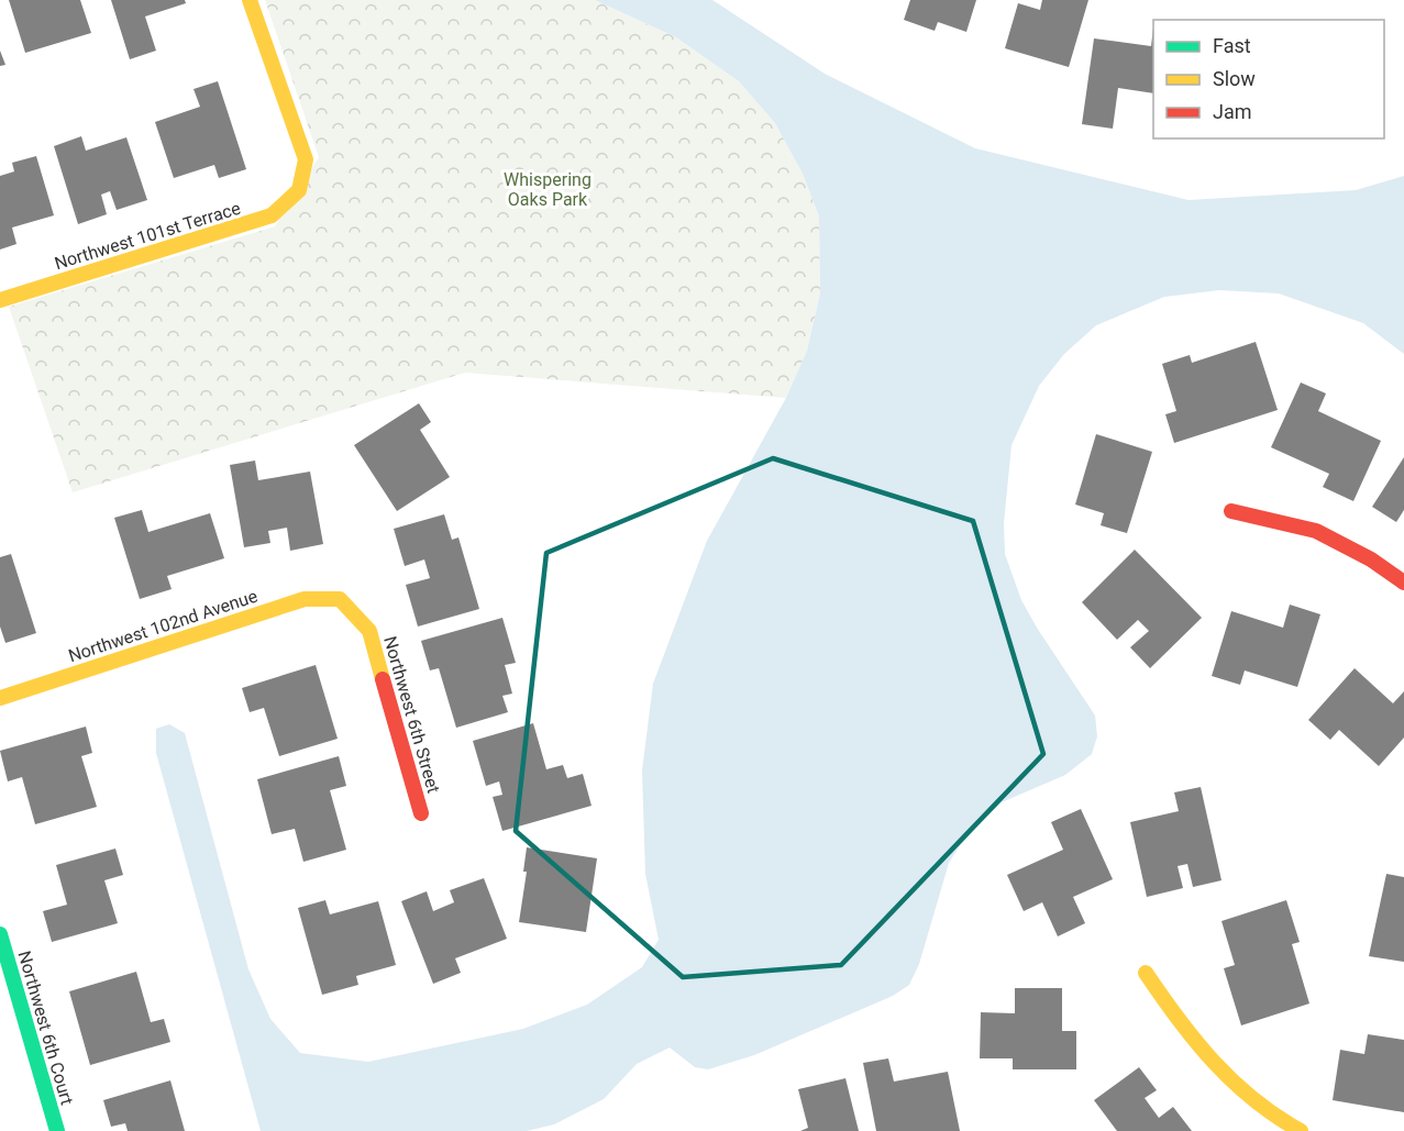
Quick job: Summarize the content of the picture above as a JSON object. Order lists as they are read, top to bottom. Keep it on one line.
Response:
{"streets":{"street":["Northwest 101st Terrace","Northwest 102nd Avenue","Northwest 6th Street","Northwest 6th Court"]},"crossings":[["Northwest 102nd Avenue","Northwest 6th Street"]],"parks":["Whispering Oaks Park"],"legend":["Fast","Slow","Jam"]}
